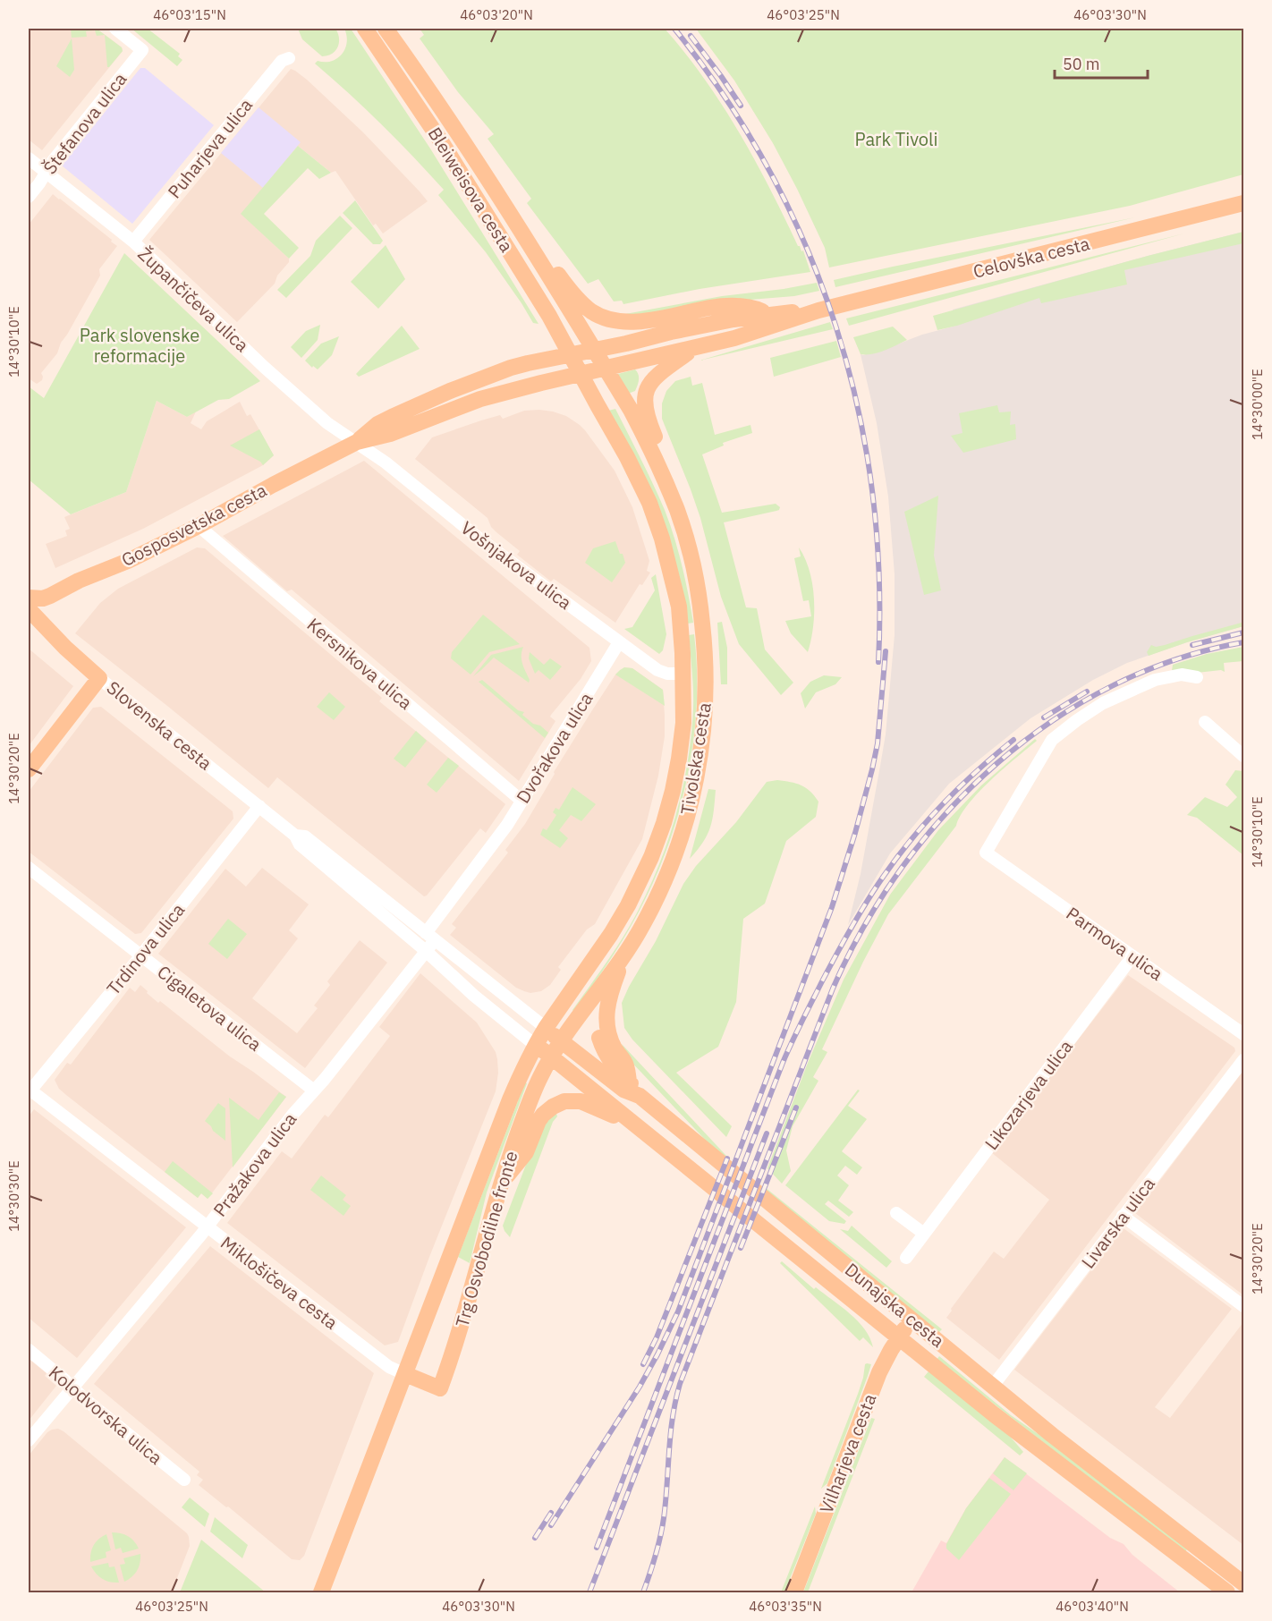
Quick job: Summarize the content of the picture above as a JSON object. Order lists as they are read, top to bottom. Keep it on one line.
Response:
{"streets":{"main road":["Bleiweisova cesta","Celovška cesta","Gosposvetska cesta","Slovenska cesta","Tivolska cesta","Trg Osvobodilne fronte","Dunajska cesta","Vilharjeva cesta"],"street":["Štefanova ulica","Puharjeva ulica","Župančičeva ulica","Vošnjakova ulica","Kersnikova ulica","Dvořakova ulica","Parmova ulica","Trdinova ulica","Cigaletova ulica","Likozarjeva ulica","Pražakova ulica","Livarska ulica","Miklošičeva cesta","Kolodvorska ulica"]},"crossings":[["Štefanova ulica","Župančičeva ulica"],["Puharjeva ulica","Župančičeva ulica"],["Bleiweisova cesta","Celovška cesta"],["Bleiweisova cesta","Gosposvetska cesta"],["Bleiweisova cesta","Tivolska cesta"],["Celovška cesta","Gosposvetska cesta"],["Celovška cesta","Tivolska cesta"],["Župančičeva ulica","Gosposvetska cesta"],["Župančičeva ulica","Vošnjakova ulica"],["Gosposvetska cesta","Vošnjakova ulica"],["Gosposvetska cesta","Kersnikova ulica"],["Gosposvetska cesta","Tivolska cesta"],["Vošnjakova ulica","Dvořakova ulica"],["Vošnjakova ulica","Tivolska cesta"],["Kersnikova ulica","Dvořakova ulica"],["Slovenska cesta","Dvořakova ulica"],["Slovenska cesta","Tivolska cesta"],["Slovenska cesta","Trdinova ulica"],["Slovenska cesta","Pražakova ulica"],["Slovenska cesta","Trg Osvobodilne fronte"],["Slovenska cesta","Dunajska cesta"],["Dvořakova ulica","Pražakova ulica"],["Tivolska cesta","Trg Osvobodilne fronte"],["Tivolska cesta","Dunajska cesta"],["Parmova ulica","Likozarjeva ulica"],["Trdinova ulica","Cigaletova ulica"],["Trdinova ulica","Miklošičeva cesta"],["Cigaletova ulica","Pražakova ulica"],["Pražakova ulica","Miklošičeva cesta"],["Pražakova ulica","Kolodvorska ulica"],["Livarska ulica","Dunajska cesta"],["Trg Osvobodilne fronte","Miklošičeva cesta"],["Trg Osvobodilne fronte","Dunajska cesta"],["Dunajska cesta","Vilharjeva cesta"]],"parks":["Park Tivoli","Park slovenske reformacije"],"scale_bar":"50 m","coordinates":["46°03'15\"N","46°03'20\"N","46°03'25\"N","46°03'30\"N","14°30'10\"E","14°30'00\"E","14°30'20\"E","14°30'30\"E","46°03'35\"N","46°03'40\"N"]}
